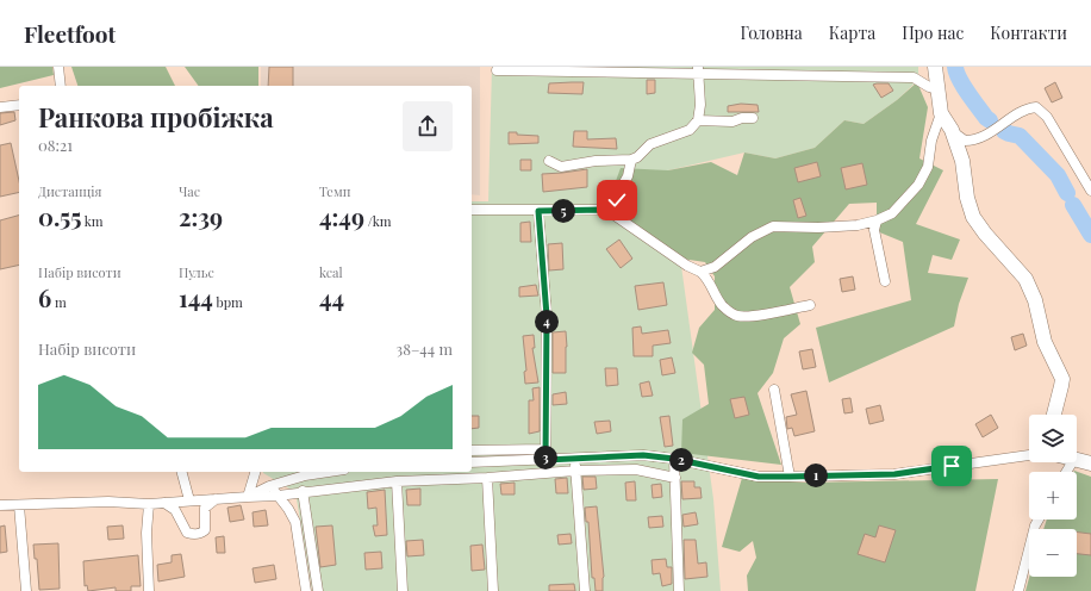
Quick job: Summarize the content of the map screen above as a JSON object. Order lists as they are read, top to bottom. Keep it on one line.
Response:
{"page":{"header":"Fleetfoot","nav":["Головна","Карта","Про нас","Контакти"],"heading":["Ранкова пробіжка","08:21"],"stats":[["Дистанція","0.55 km"],["Час","2:39"],["Темп","4:49 /km"],["Набір висоти","6 m"],["Пульс","144 bpm"],["kcal","44"]],"pins":["5","4","3","2","1"],"chart":["Набір висоти","38–44 m"],"map_buttons":["+","−"]}}
